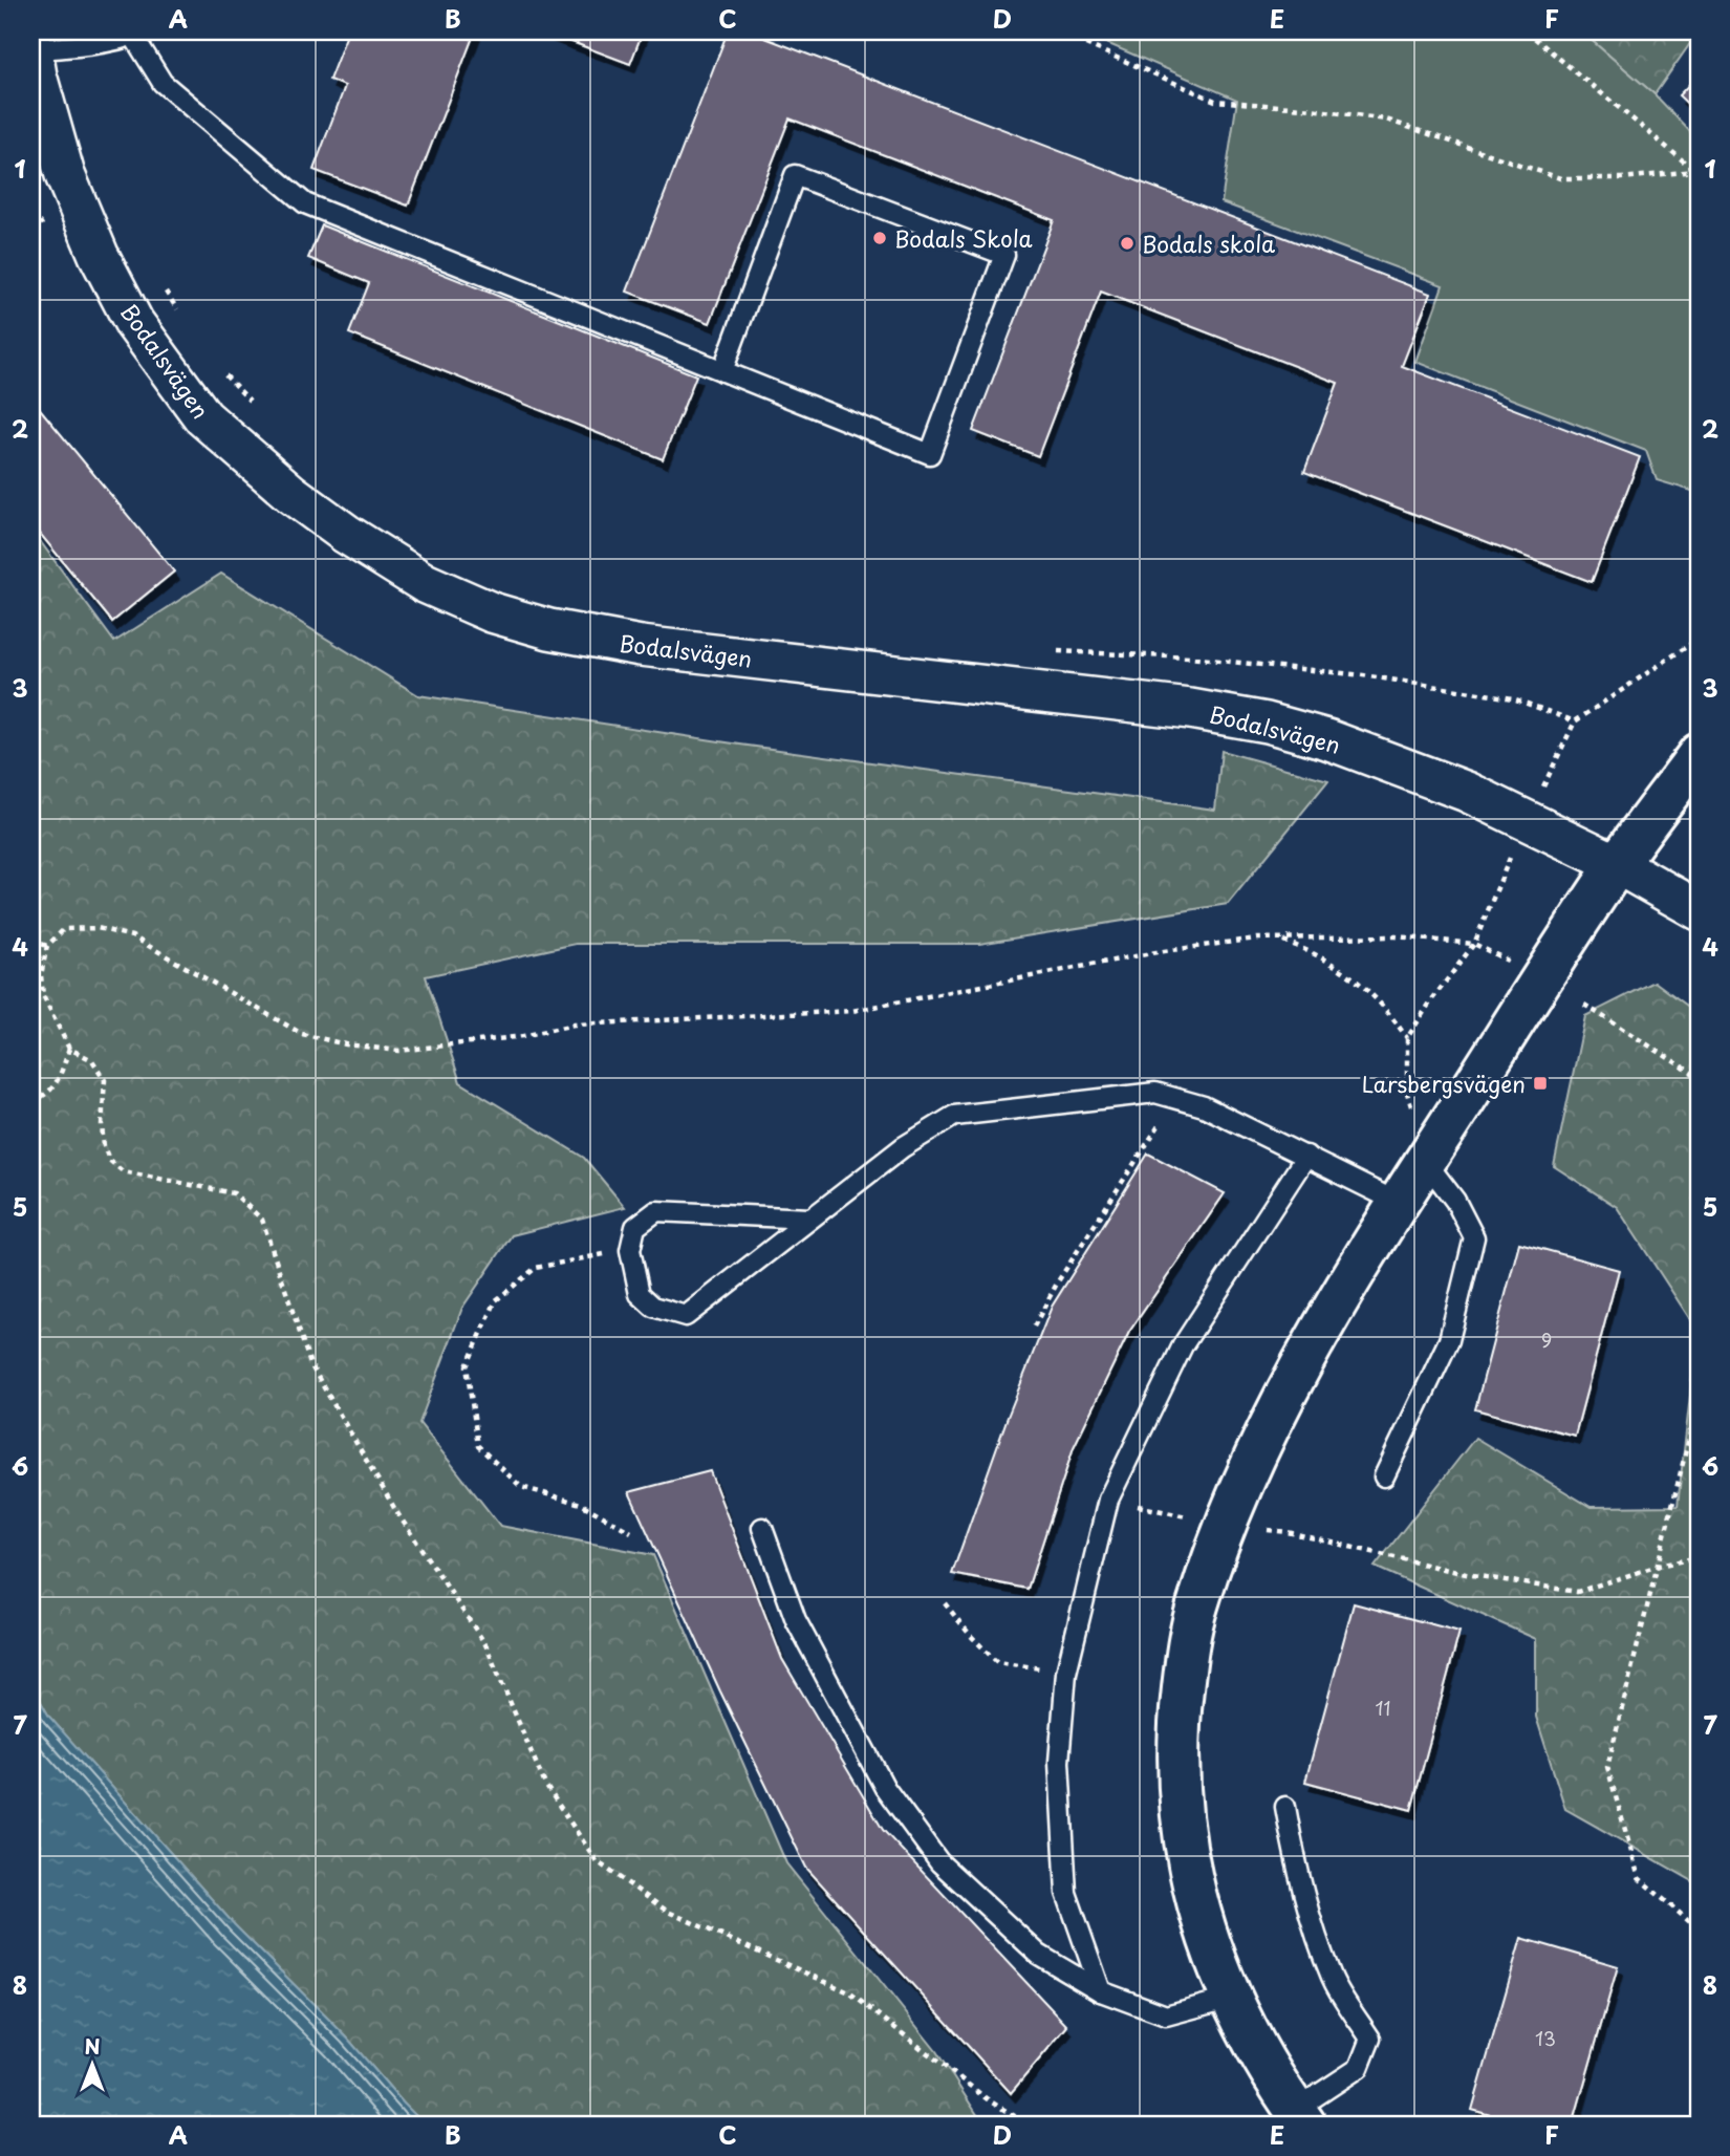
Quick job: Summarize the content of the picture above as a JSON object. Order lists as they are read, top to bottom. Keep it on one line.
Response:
{"streets":{"street":["Bodalsvägen"]},"places":{"other":["Bodals Skola","Bodals skola"],"transit":["Larsbergsvägen"]},"house_numbers":["9","11","13"],"north":"top","grid":{"columns":["A","B","C","D","E","F"],"rows":["1","2","3","4","5","6","7","8"]}}
